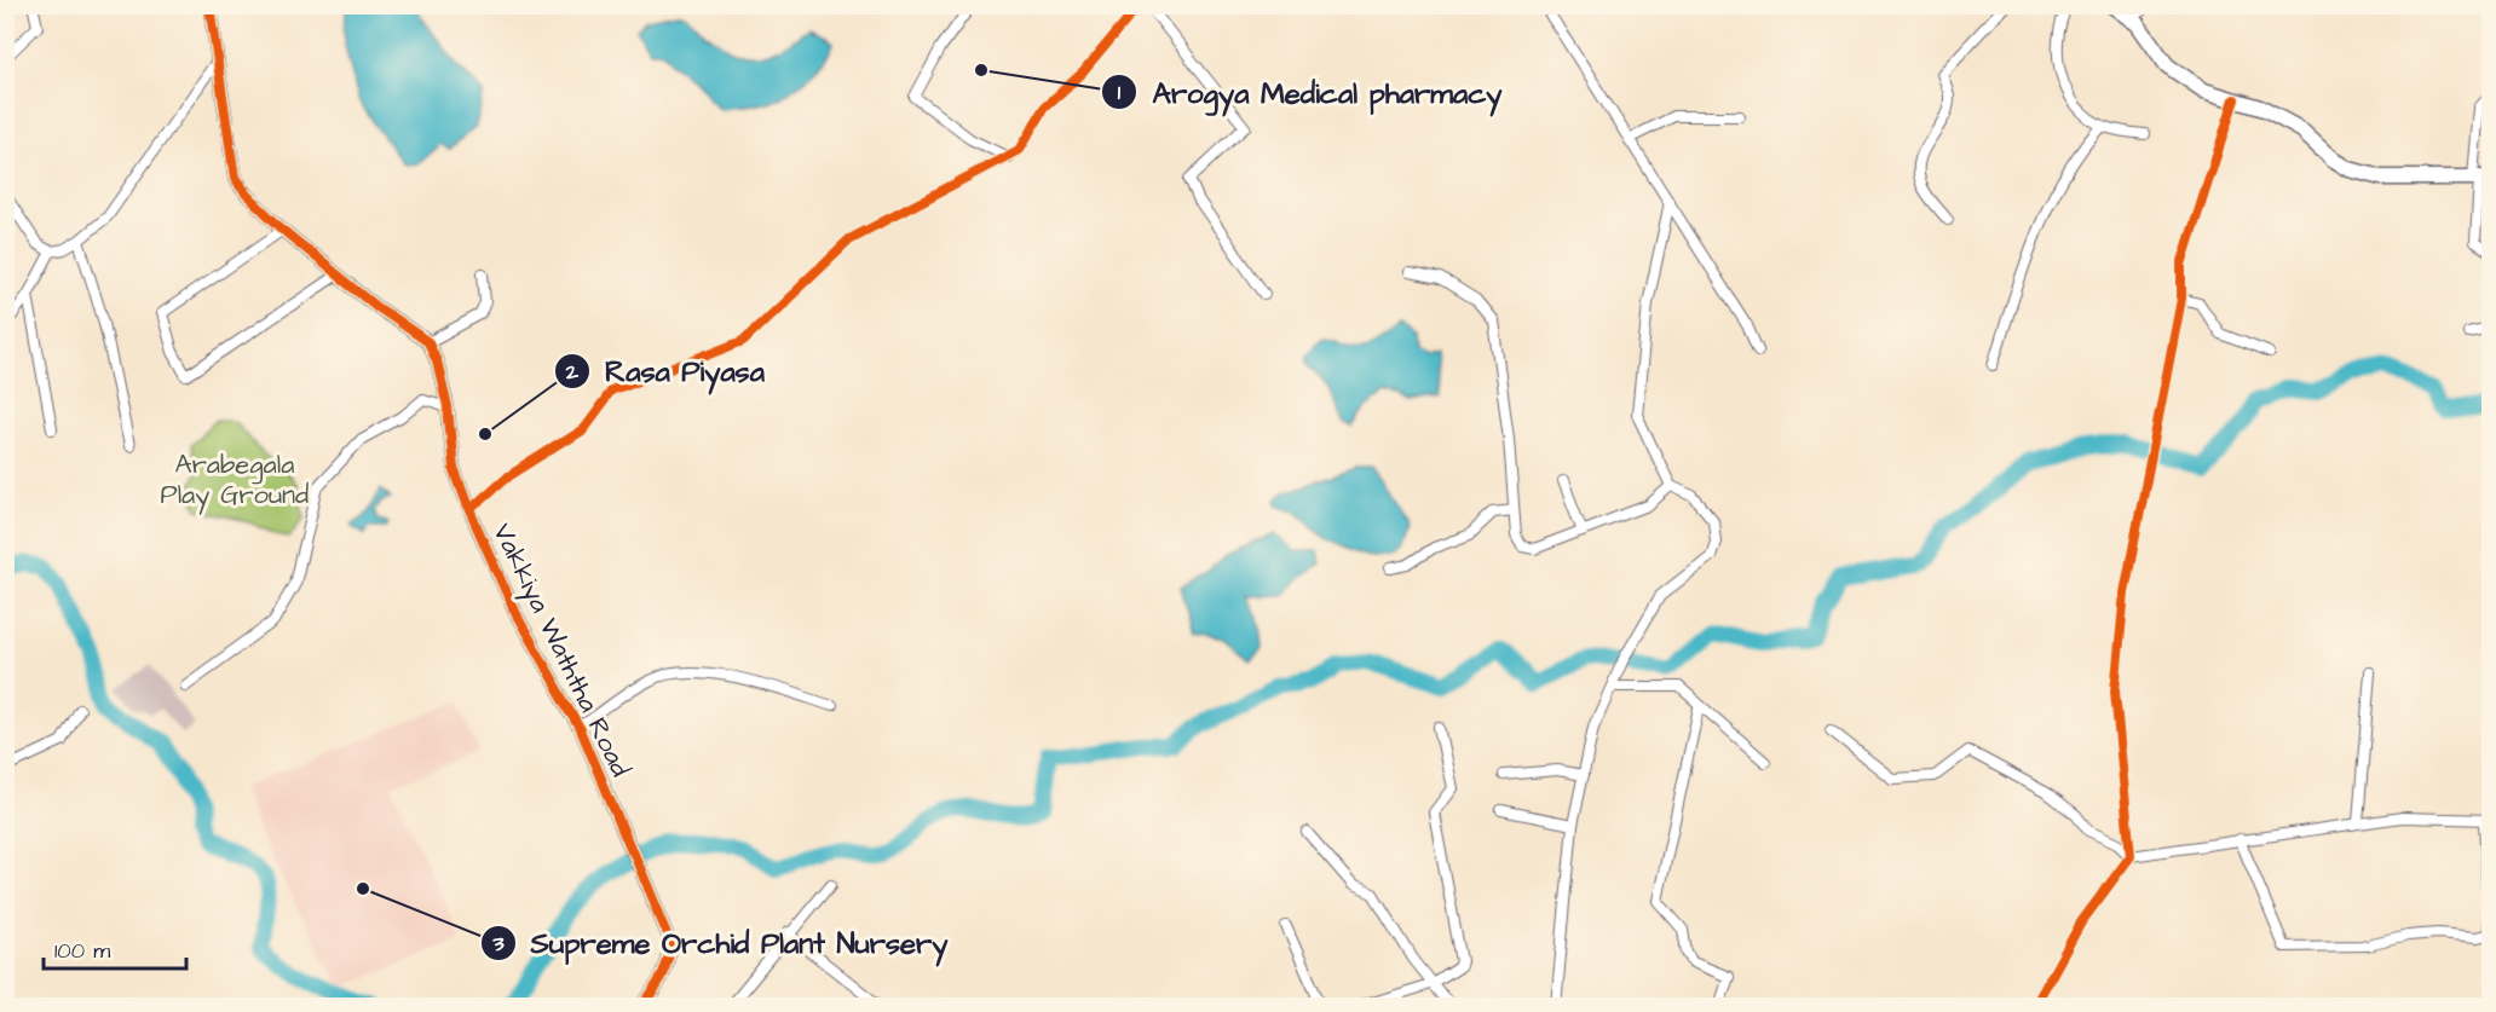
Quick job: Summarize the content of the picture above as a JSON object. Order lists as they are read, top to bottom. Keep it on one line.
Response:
{"streets":{"street":["Vakkiya Waththa Road"]},"parks":["Arabegala Play Ground"],"places":["Arogya Medical pharmacy","Rasa Piyasa","Supreme Orchid Plant Nursery"],"scale_bar":"100 m"}
